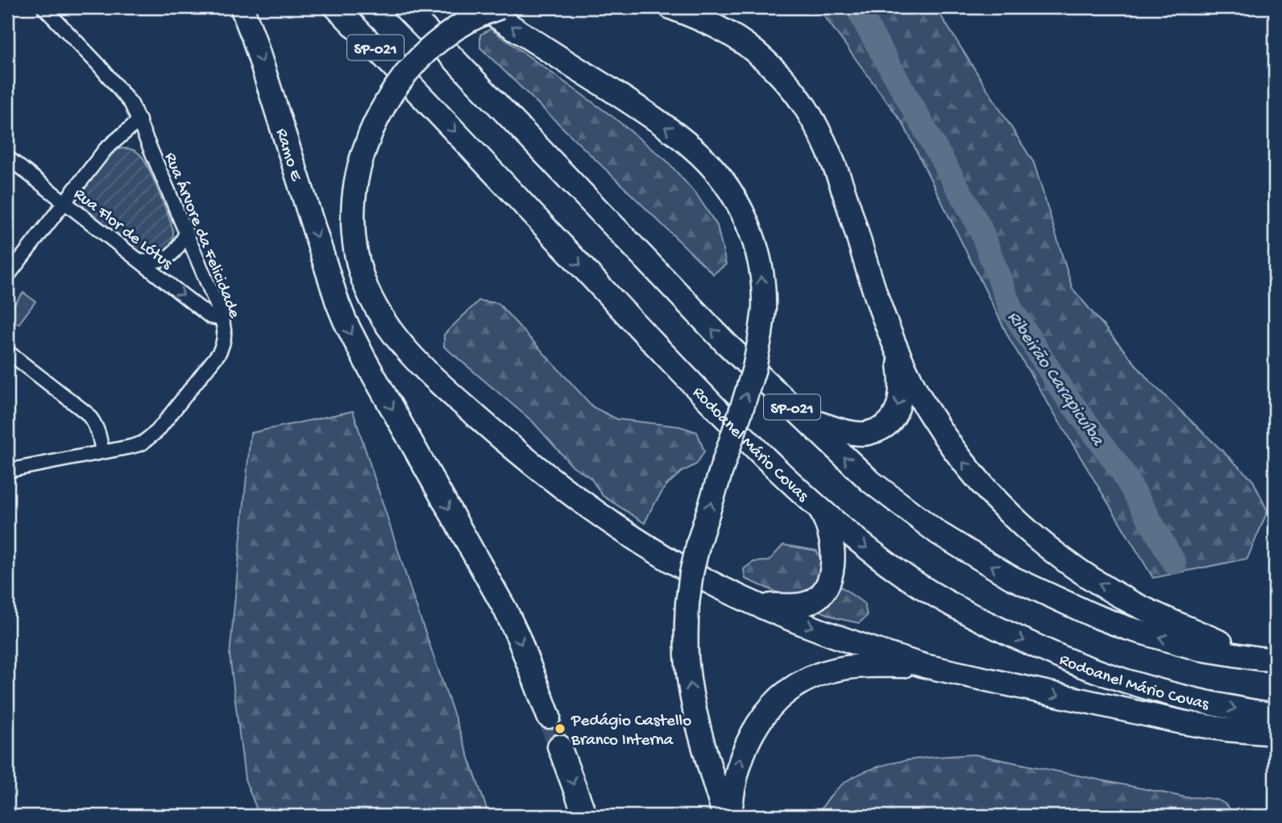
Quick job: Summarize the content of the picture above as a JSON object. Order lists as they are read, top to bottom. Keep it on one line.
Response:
{"streets":{"highway":["SP-021","Ramo E","Rodoanel Mário Covas"],"street":["Rua Flor de Lótus","Rua Árvore da Felicidade"]},"crossings":[["Rua Flor de Lótus","Rua Árvore da Felicidade"]],"one_way":["Ramo E","Rua Flor de Lótus"],"water":["Ribeirão Carapicuíba"],"places":["Pedágio Castello Branco Interna"]}
